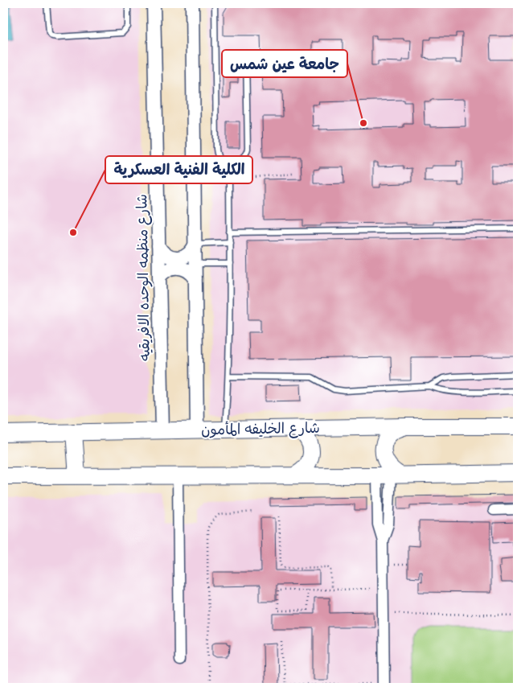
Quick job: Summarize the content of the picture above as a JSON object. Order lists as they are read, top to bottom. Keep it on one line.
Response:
{"streets":{"main road":["شارع الخليفه المأمون"],"street":["شارع منظمه الوحده الافريقيه"]},"crossings":[["شارع منظمه الوحده الافريقيه","شارع الخليفه المأمون"]],"places":["جامعة عين شمس","الكلية الفنية العسكرية"]}
